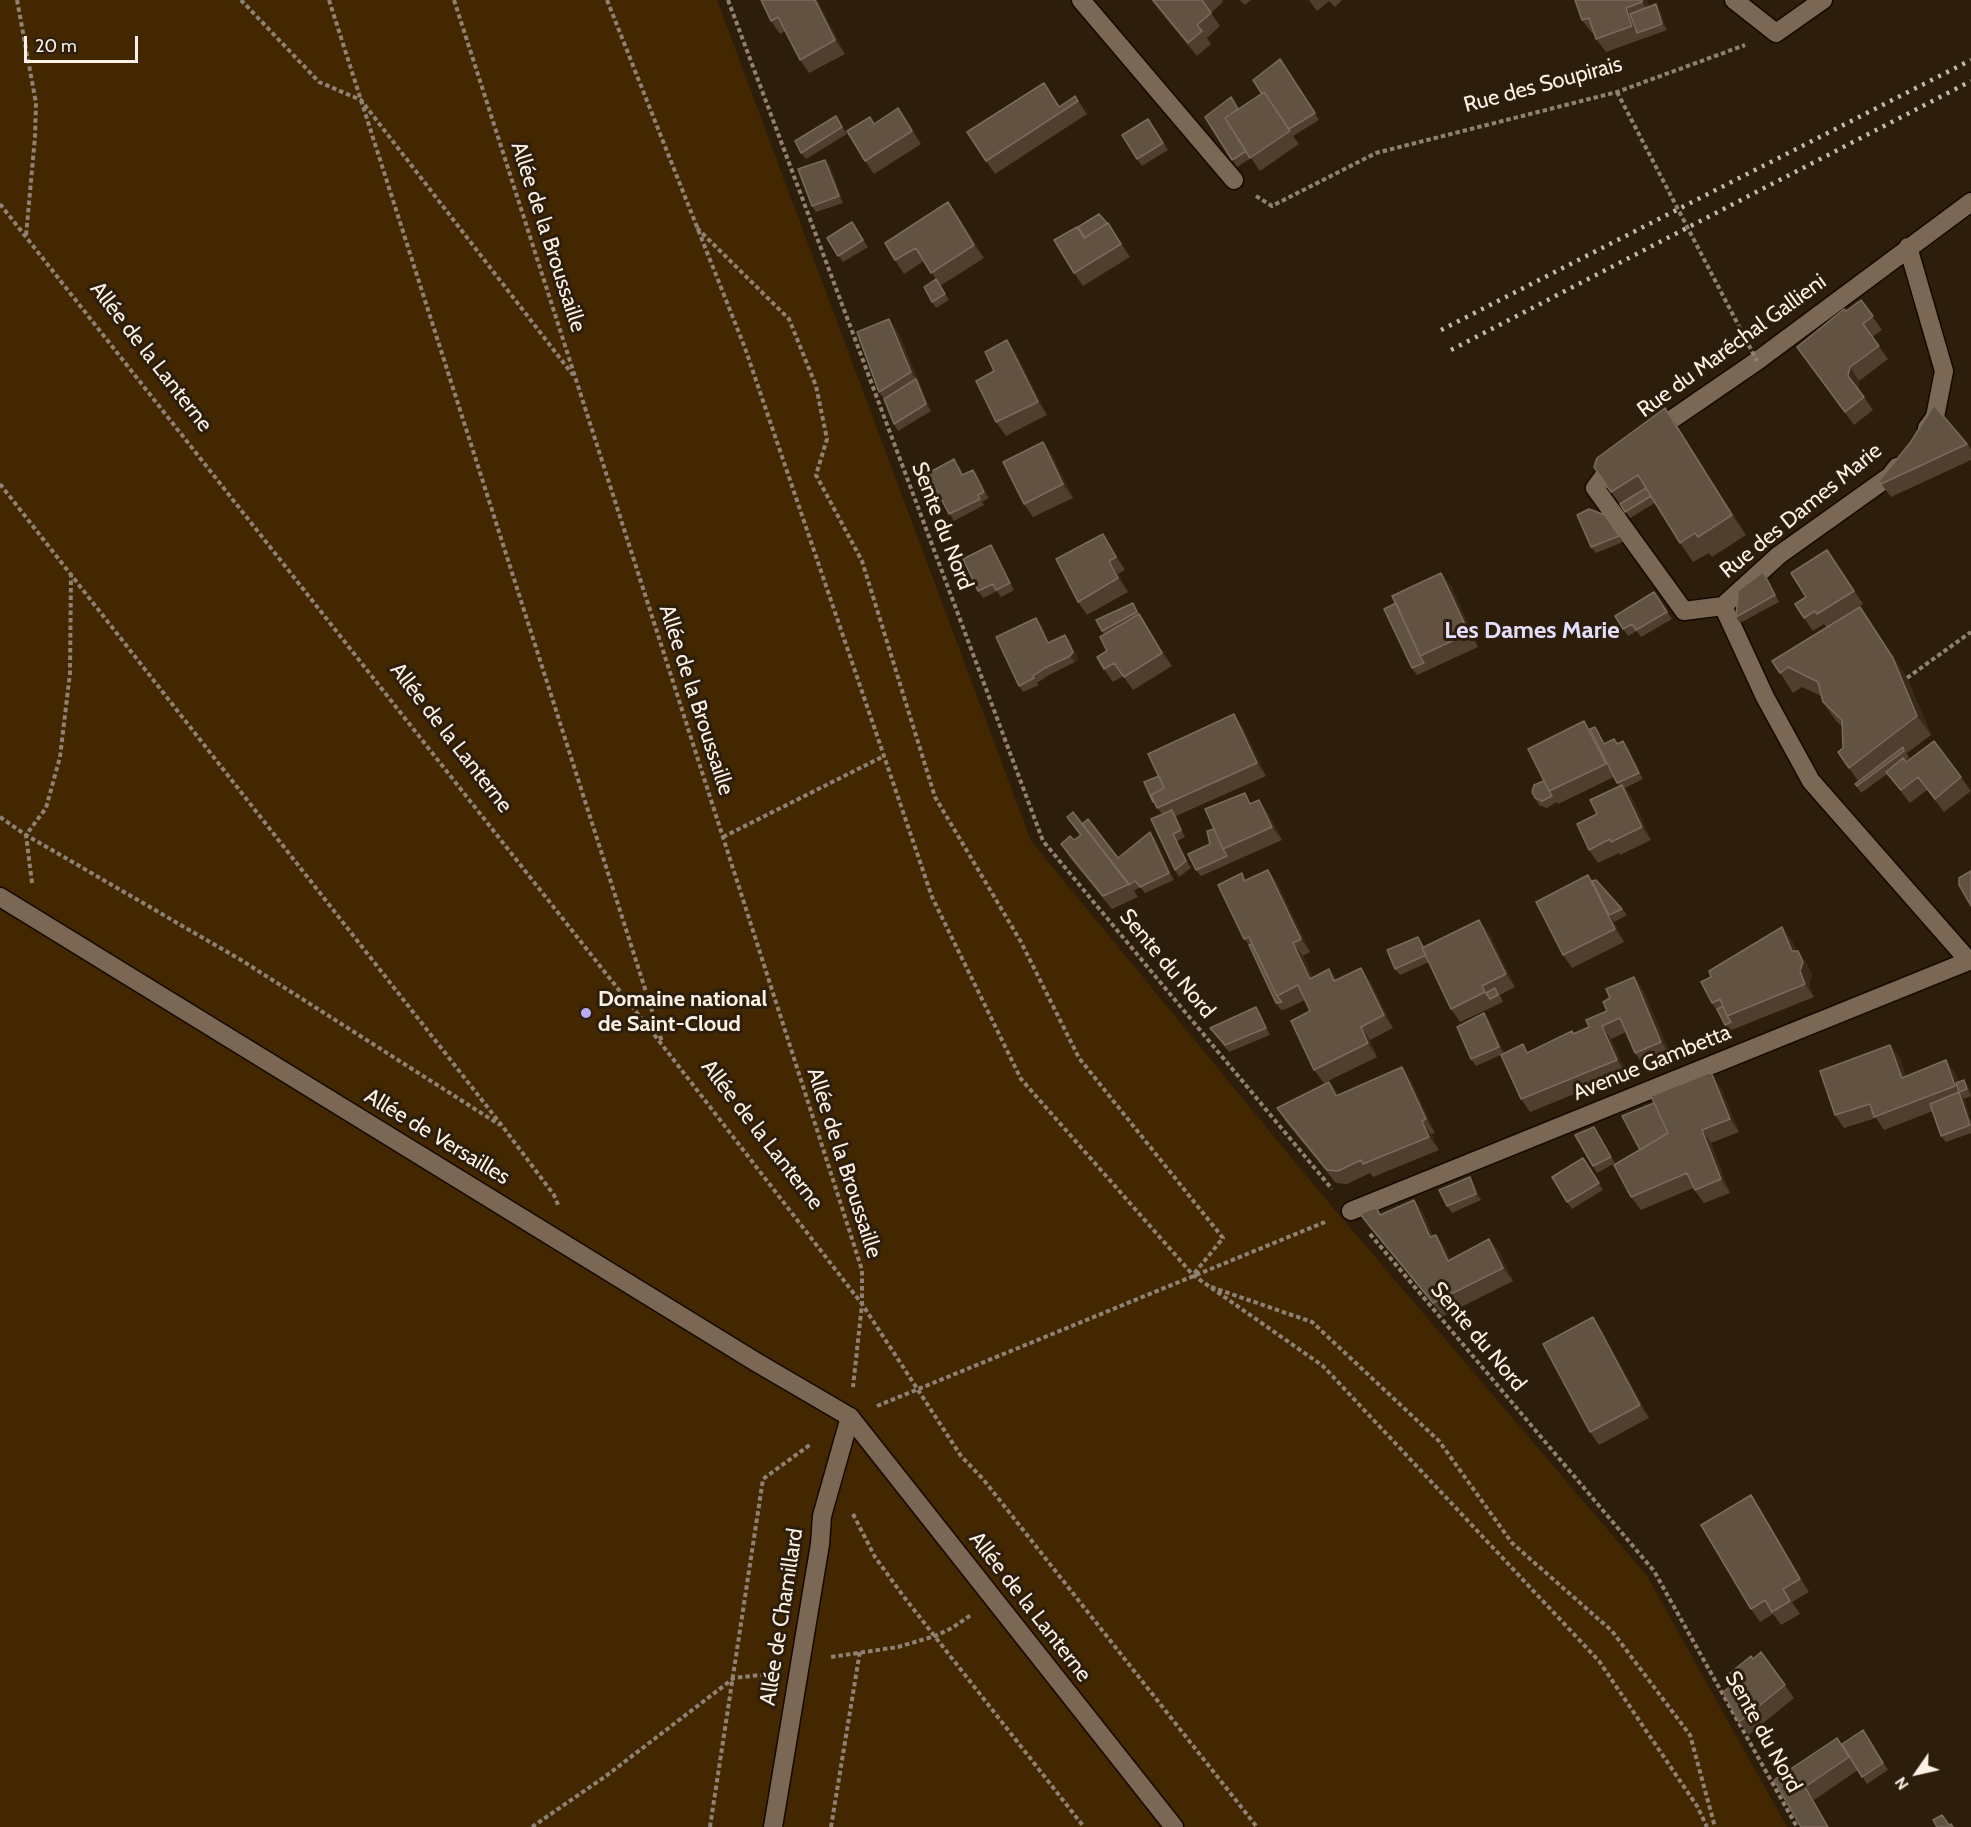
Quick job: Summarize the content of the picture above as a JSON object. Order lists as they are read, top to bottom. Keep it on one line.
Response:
{"streets":{"street":["Rue du Maréchal Gallieni","Allée de la Lanterne","Rue des Dames Marie","Avenue Gambetta","Allée de Versailles","Allée de Chamillard"],"path":["Rue des Soupirais","Allée de la Broussaille","Sente du Nord"]},"crossings":[["Allée de la Broussaille","Allée de la Lanterne"],["Allée de la Broussaille","Allée de Versailles"],["Allée de la Broussaille","Allée de Chamillard"],["Rue du Maréchal Gallieni","Rue des Dames Marie"],["Allée de la Lanterne","Allée de Versailles"],["Allée de la Lanterne","Allée de Chamillard"],["Rue des Dames Marie","Avenue Gambetta"],["Sente du Nord","Avenue Gambetta"],["Allée de Versailles","Allée de Chamillard"]],"districts":["Les Dames Marie"],"places":["Domaine national de Saint-Cloud"],"scale_bar":"20 m","north":"bottom left"}
